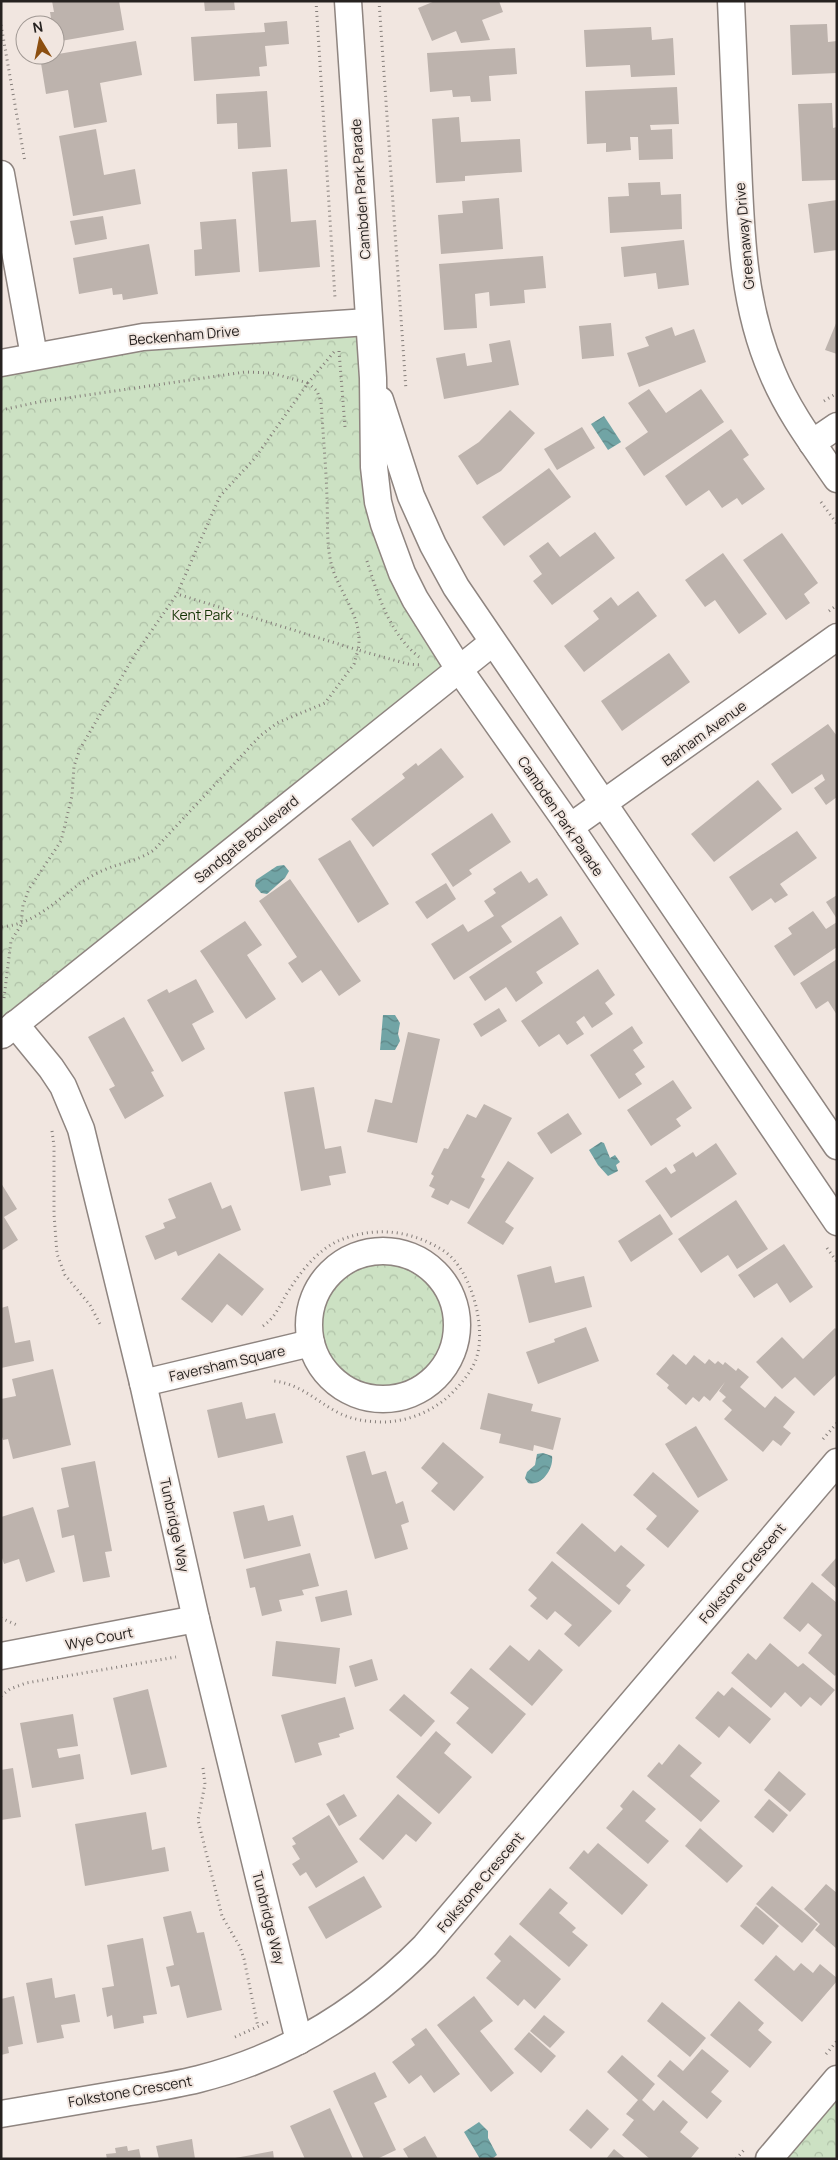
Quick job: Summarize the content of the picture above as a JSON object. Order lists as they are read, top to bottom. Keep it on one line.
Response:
{"streets":{"street":["Cambden Park Parade","Greenaway Drive","Beckenham Drive","Barham Avenue","Sandgate Boulevard","Faversham Square","Tunbridge Way","Folkstone Crescent","Wye Court"]},"crossings":[["Cambden Park Parade","Beckenham Drive"],["Cambden Park Parade","Barham Avenue"],["Cambden Park Parade","Sandgate Boulevard"],["Sandgate Boulevard","Tunbridge Way"],["Faversham Square","Tunbridge Way"],["Tunbridge Way","Folkstone Crescent"],["Tunbridge Way","Wye Court"]],"parks":["Kent Park"],"north":"top"}
